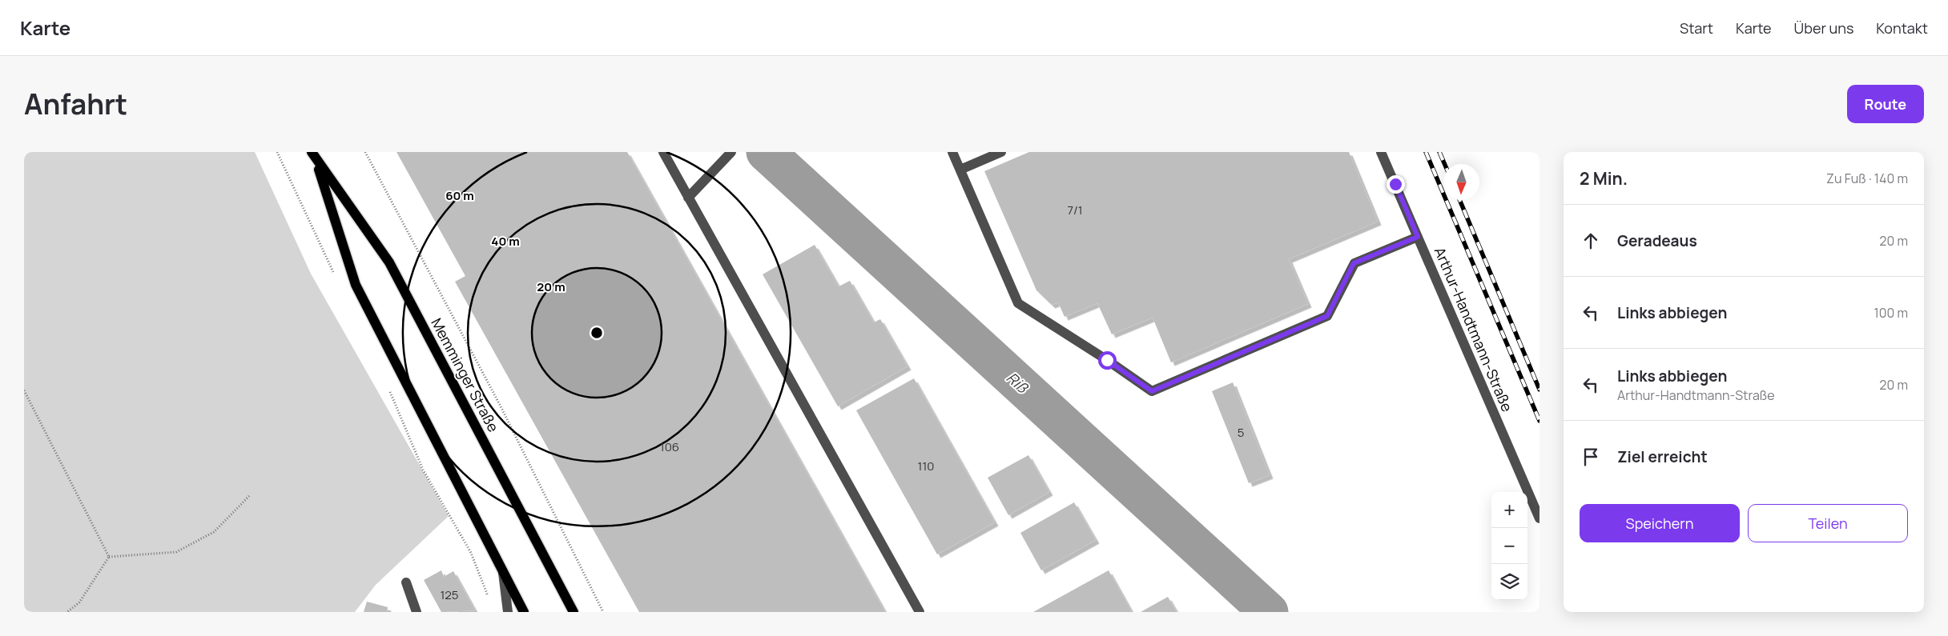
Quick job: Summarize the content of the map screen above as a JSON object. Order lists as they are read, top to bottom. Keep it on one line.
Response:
{"streets":{"main road":["Memminger Straße"],"street":["Arthur-Handtmann-Straße"]},"water":["Riß"],"house_numbers":["7/1","5","106","110","125"],"north":"bottom","page":{"header":"Karte","nav":["Start","Karte","Über uns","Kontakt"],"title":"Anfahrt","buttons":["Route",["Speichern","Teilen"]],"heading":["2 Min.","Zu Fuß · 140 m"],"list":[["Geradeaus","20 m"],["Links abbiegen","100 m"],["Links abbiegen","Arthur-Handtmann-Straße","20 m"],"Ziel erreicht"],"map_buttons":["+","−"]},"rings":["60 m","40 m","20 m"]}
